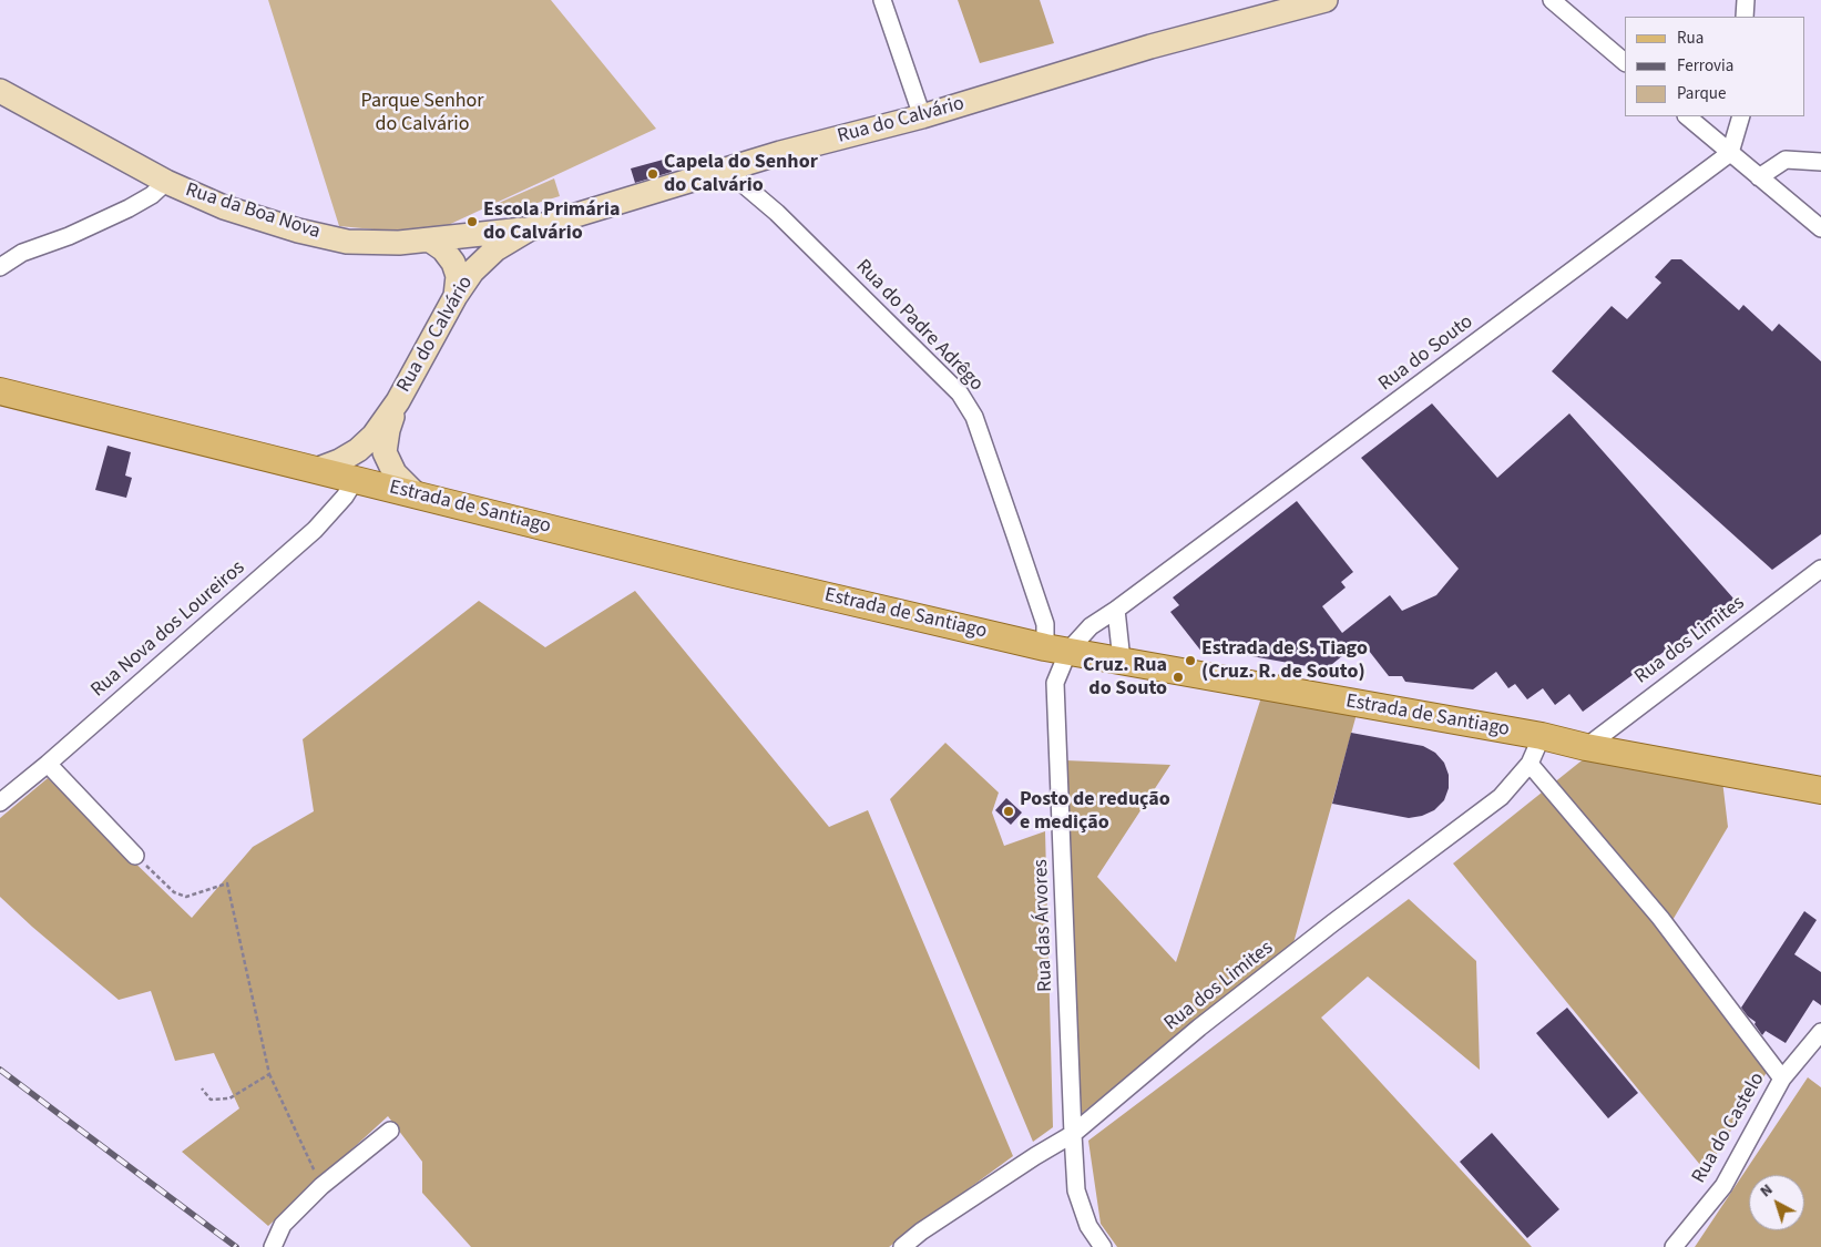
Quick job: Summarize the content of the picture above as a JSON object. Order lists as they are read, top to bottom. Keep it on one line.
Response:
{"streets":{"main road":["Rua do Calvário","Rua da Boa Nova","Estrada de Santiago"],"street":["Rua do Padre Adrêgo","Rua do Souto","Rua Nova dos Loureiros","Rua dos Limites","Rua das Árvores","Rua do Castelo"]},"crossings":[["Rua do Calvário","Rua da Boa Nova"],["Rua do Calvário","Rua do Padre Adrêgo"],["Rua do Calvário","Estrada de Santiago"],["Rua do Calvário","Rua Nova dos Loureiros"],["Rua do Padre Adrêgo","Rua do Souto"],["Rua do Padre Adrêgo","Estrada de Santiago"],["Rua do Padre Adrêgo","Rua das Árvores"],["Rua do Souto","Estrada de Santiago"],["Rua do Souto","Rua das Árvores"],["Estrada de Santiago","Rua Nova dos Loureiros"],["Estrada de Santiago","Rua dos Limites"],["Estrada de Santiago","Rua das Árvores"],["Rua dos Limites","Rua das Árvores"]],"parks":["Parque Senhor do Calvário"],"places":["Capela do Senhor do Calvário","Escola Primária do Calvário","Estrada de S. Tiago (Cruz. R. de Souto)","Cruz. Rua do Souto","Posto de redução e medição"],"legend":["Rua","Ferrovia","Parque"],"north":"top left"}
